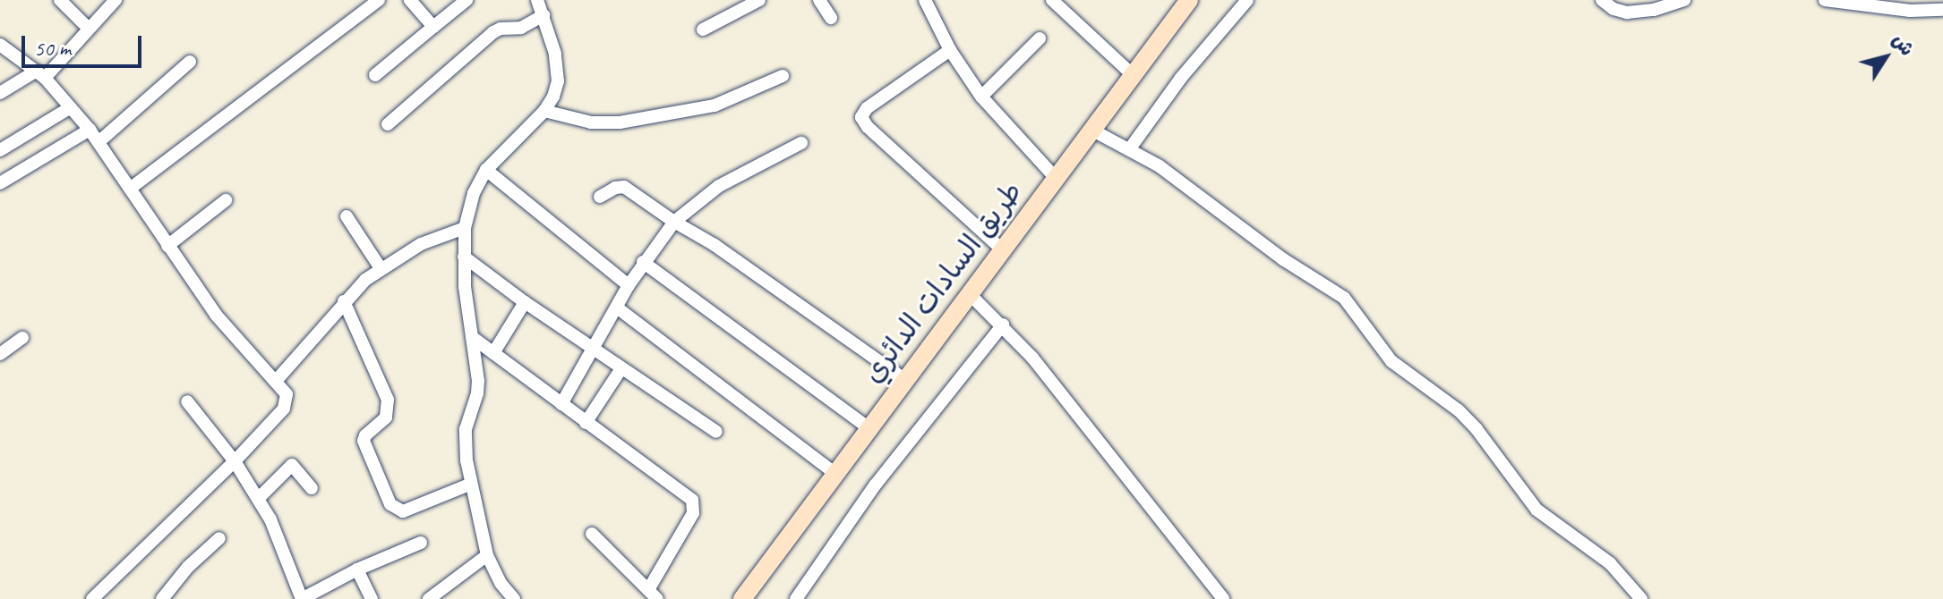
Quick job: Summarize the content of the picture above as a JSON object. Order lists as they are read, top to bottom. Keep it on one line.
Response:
{"streets":{"main road":["طريق السادات الدائري"]},"scale_bar":"50 m","north":"top right"}
